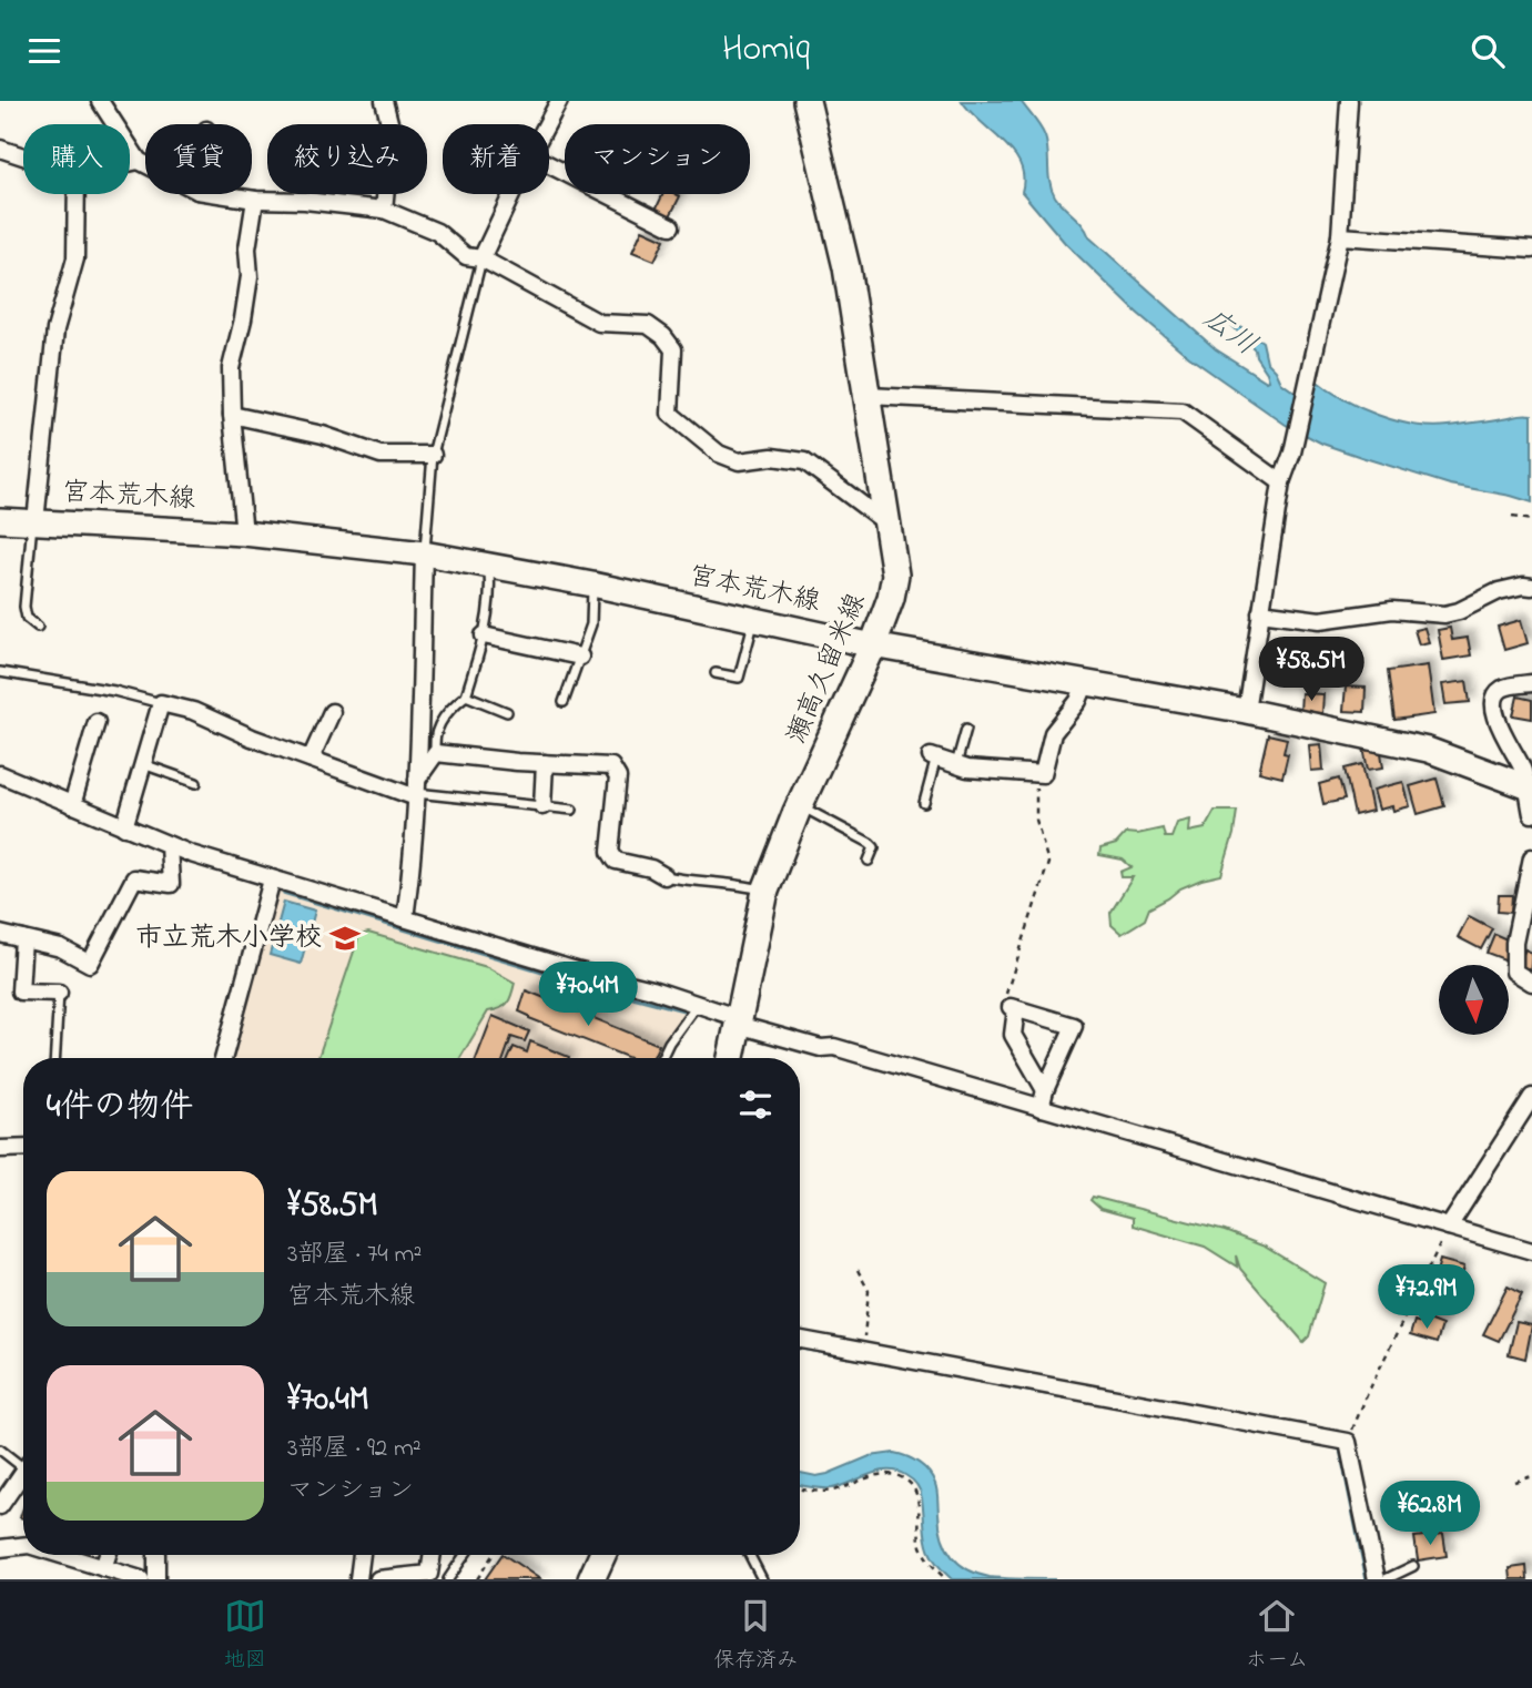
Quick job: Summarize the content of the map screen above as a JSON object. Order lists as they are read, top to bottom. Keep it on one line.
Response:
{"streets":{"main road":["宮本荒木線","瀬高久留米線"]},"crossings":[["宮本荒木線","瀬高久留米線"]],"water":["広川"],"places":{"school or university":["市立荒木小学校"]},"north":"bottom","page":{"header":"Homiq","chip":["購入","賃貸","絞り込み","新着","マンション"],"price":["¥58.5M","¥70.4M","¥72.9M","¥62.8M"],"heading":"4件の物件","list":[{"name":"¥58.5M","note":"3部屋 · 74 m² · 宮本荒木線"},{"name":"¥70.4M","note":"3部屋 · 92 m² · マンション"}],"tabs":["地図","保存済み","ホーム"]}}
